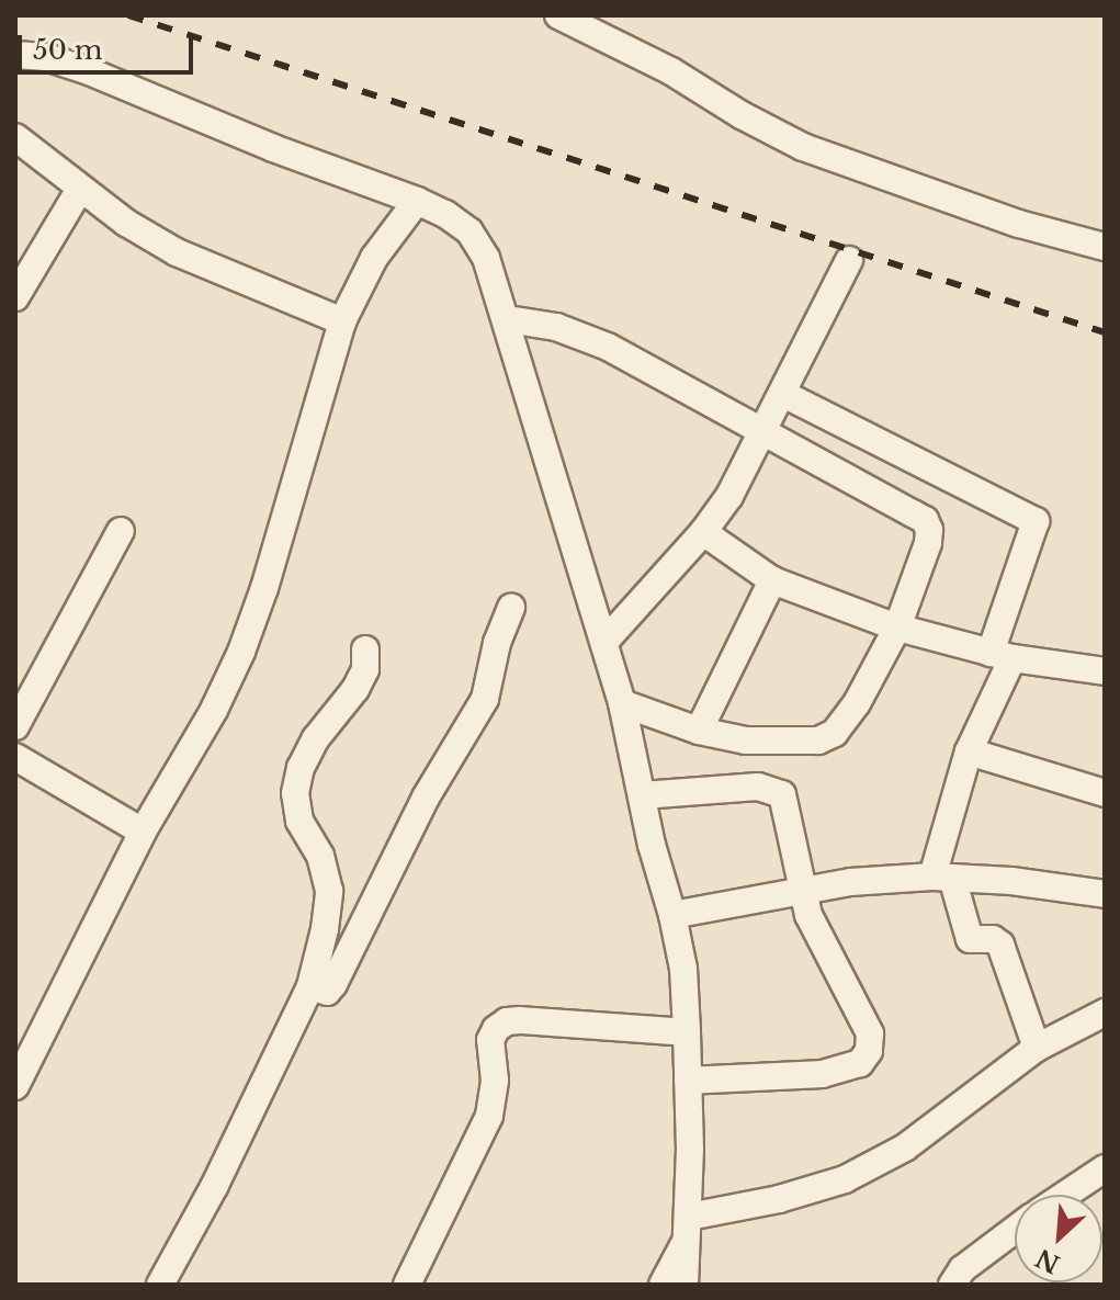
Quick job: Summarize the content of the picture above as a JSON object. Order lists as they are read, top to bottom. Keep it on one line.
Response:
{"scale_bar":"50 m","north":"bottom left"}
